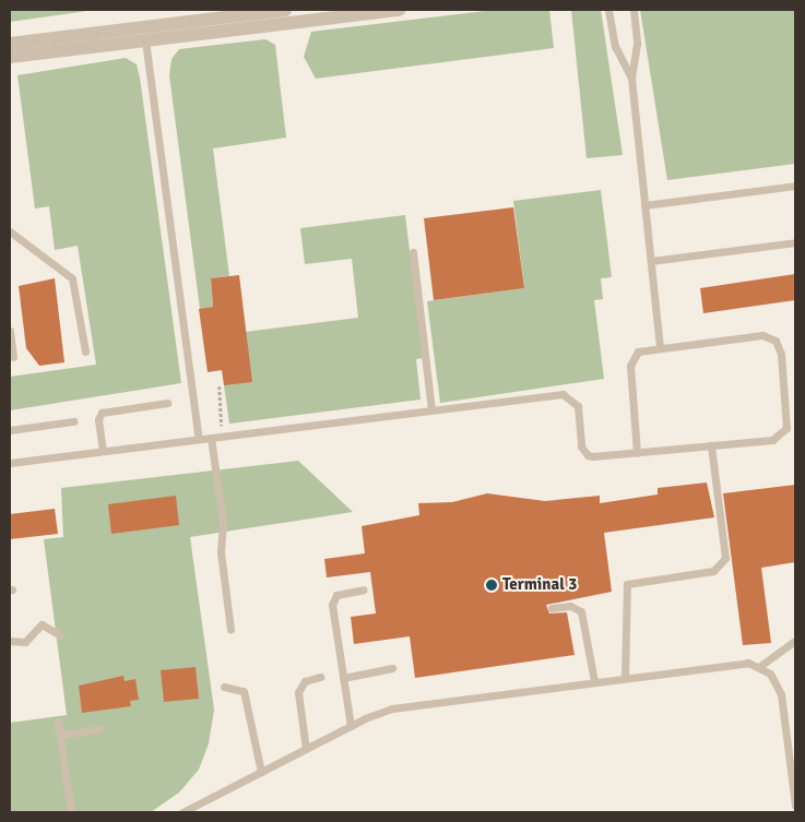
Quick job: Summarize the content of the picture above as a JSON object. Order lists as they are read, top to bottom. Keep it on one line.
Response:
{"places":["Terminal 3"]}
